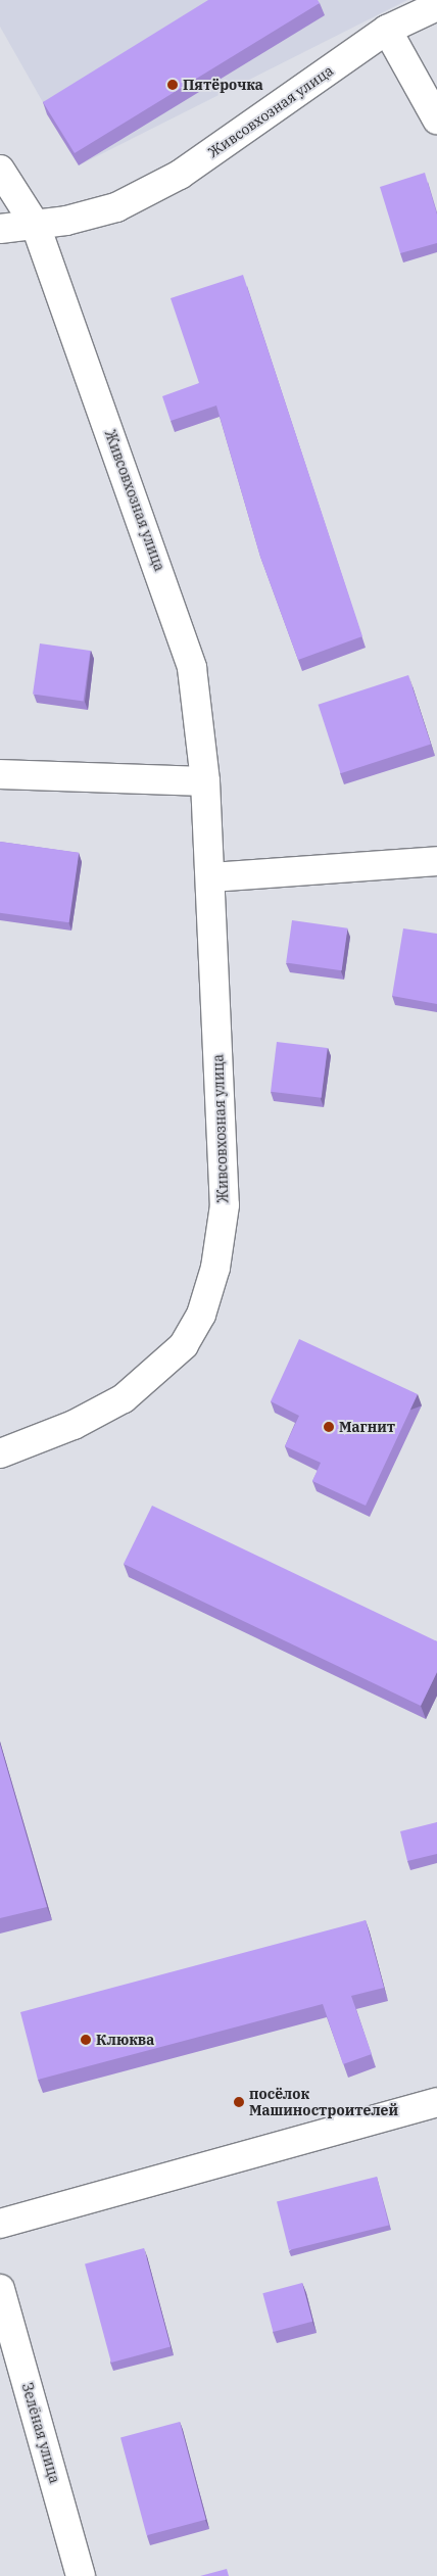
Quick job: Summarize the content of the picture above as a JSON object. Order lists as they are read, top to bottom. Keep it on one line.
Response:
{"streets":{"street":["Живсовхозная улица","Зелёная улица"]},"places":["Пятёрочка","Магнит","Клюква","посёлок Машиностроителей"]}
